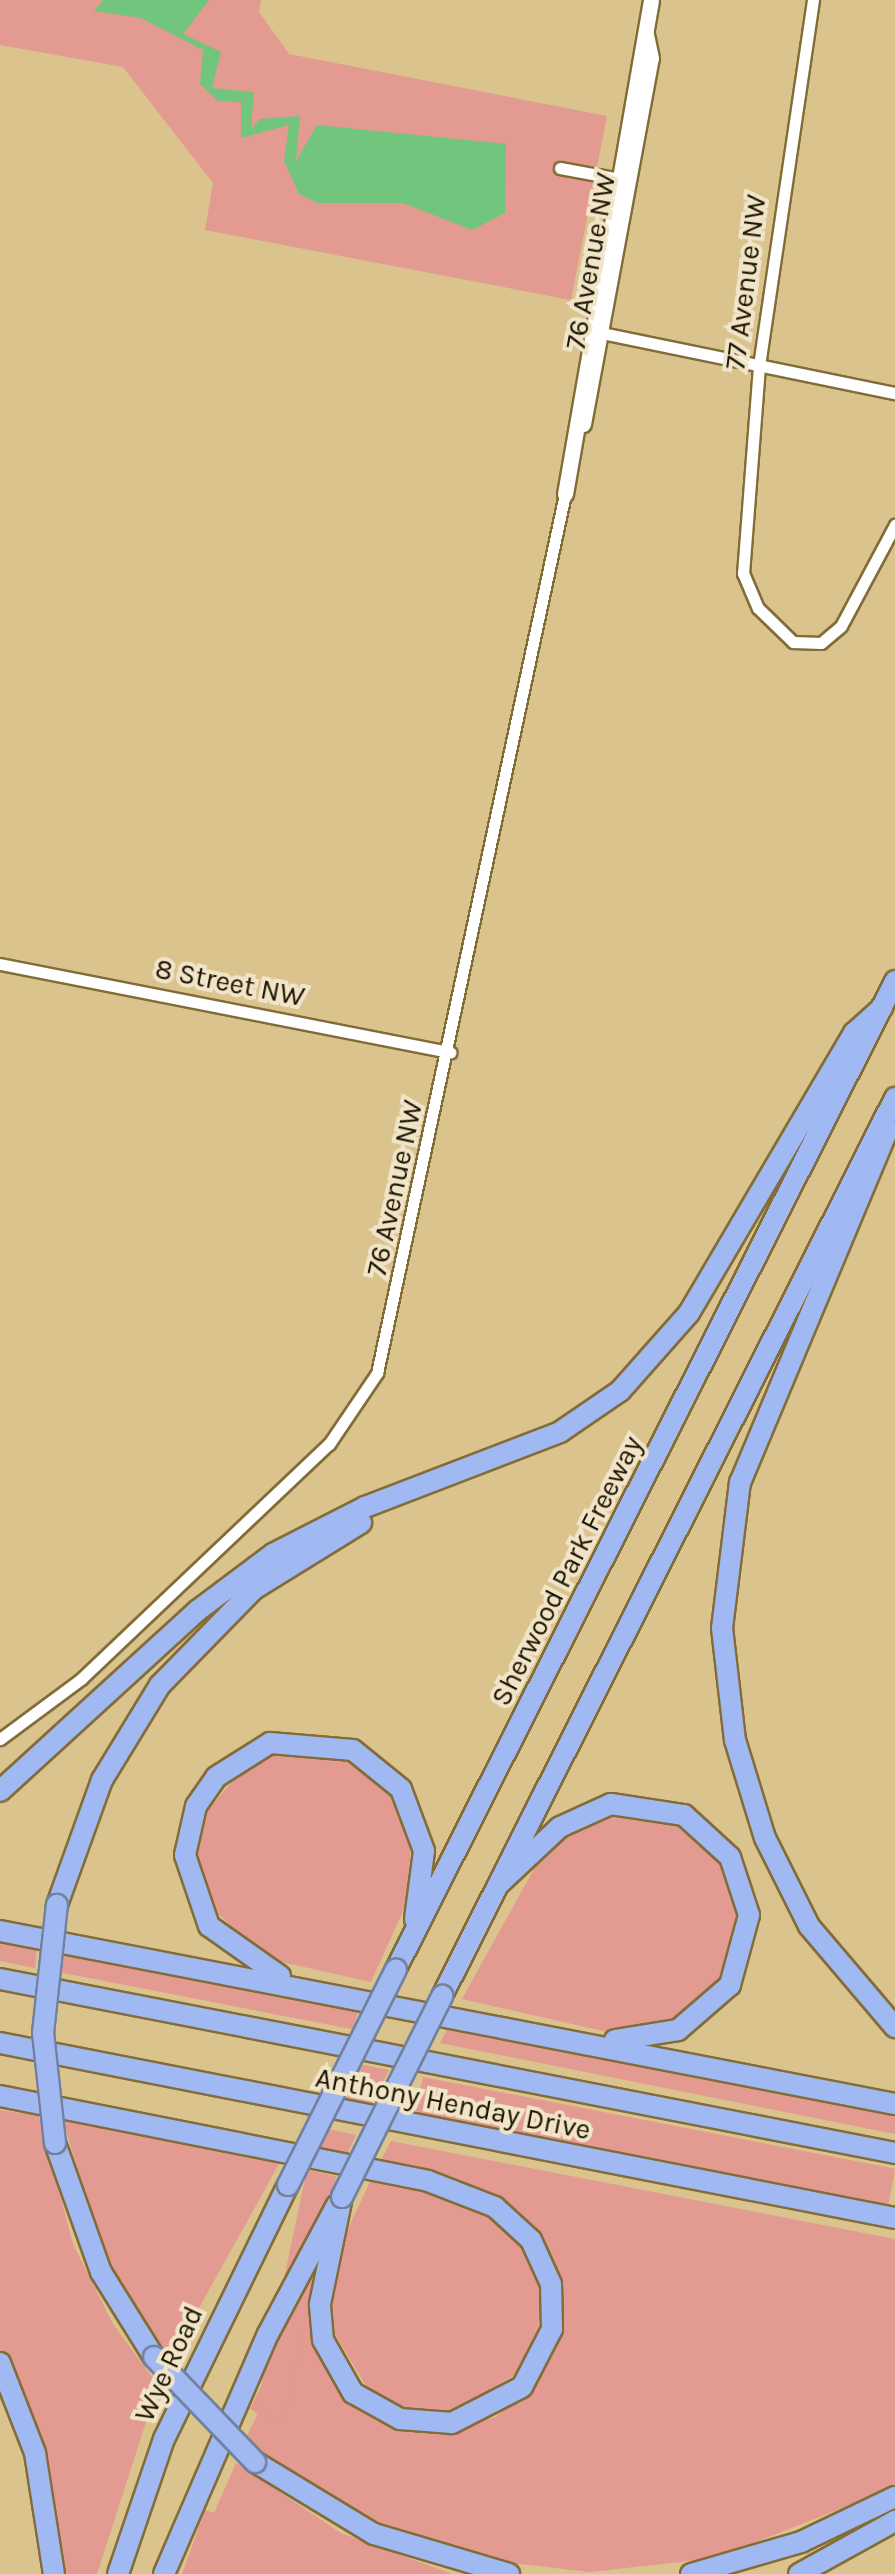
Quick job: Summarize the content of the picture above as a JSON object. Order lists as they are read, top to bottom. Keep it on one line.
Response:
{"streets":{"highway":["Sherwood Park Freeway","Anthony Henday Drive","Wye Road"],"street":["76 Avenue NW","77 Avenue NW","8 Street NW"]},"crossings":[["76 Avenue NW","8 Street NW"],["Sherwood Park Freeway","Wye Road"]]}
